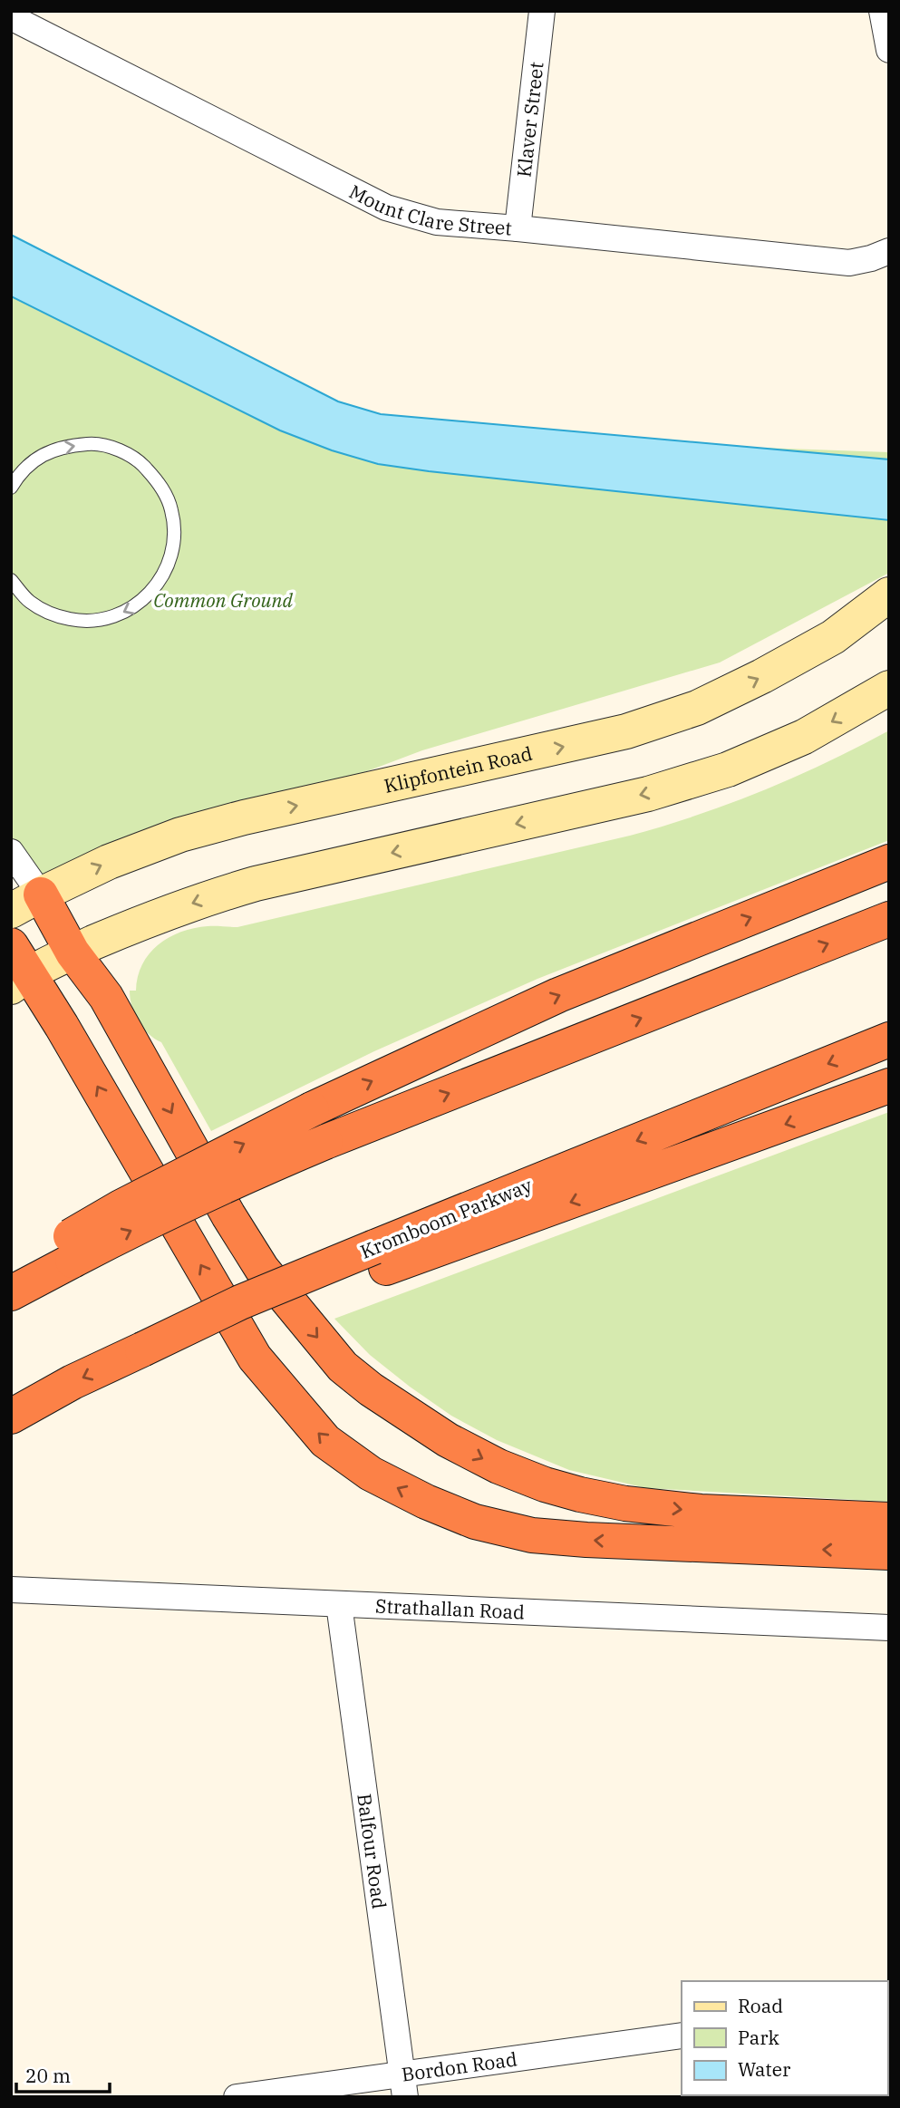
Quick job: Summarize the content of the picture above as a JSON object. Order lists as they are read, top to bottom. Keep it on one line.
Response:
{"streets":{"highway":["Kromboom Parkway"],"main road":["Klipfontein Road"],"street":["Klaver Street","Mount Clare Street","Strathallan Road","Balfour Road","Bordon Road"]},"crossings":[["Klaver Street","Mount Clare Street"],["Strathallan Road","Balfour Road"],["Balfour Road","Bordon Road"]],"parks":["Common Ground"],"legend":["Road","Park","Water"],"scale_bar":"20 m"}
